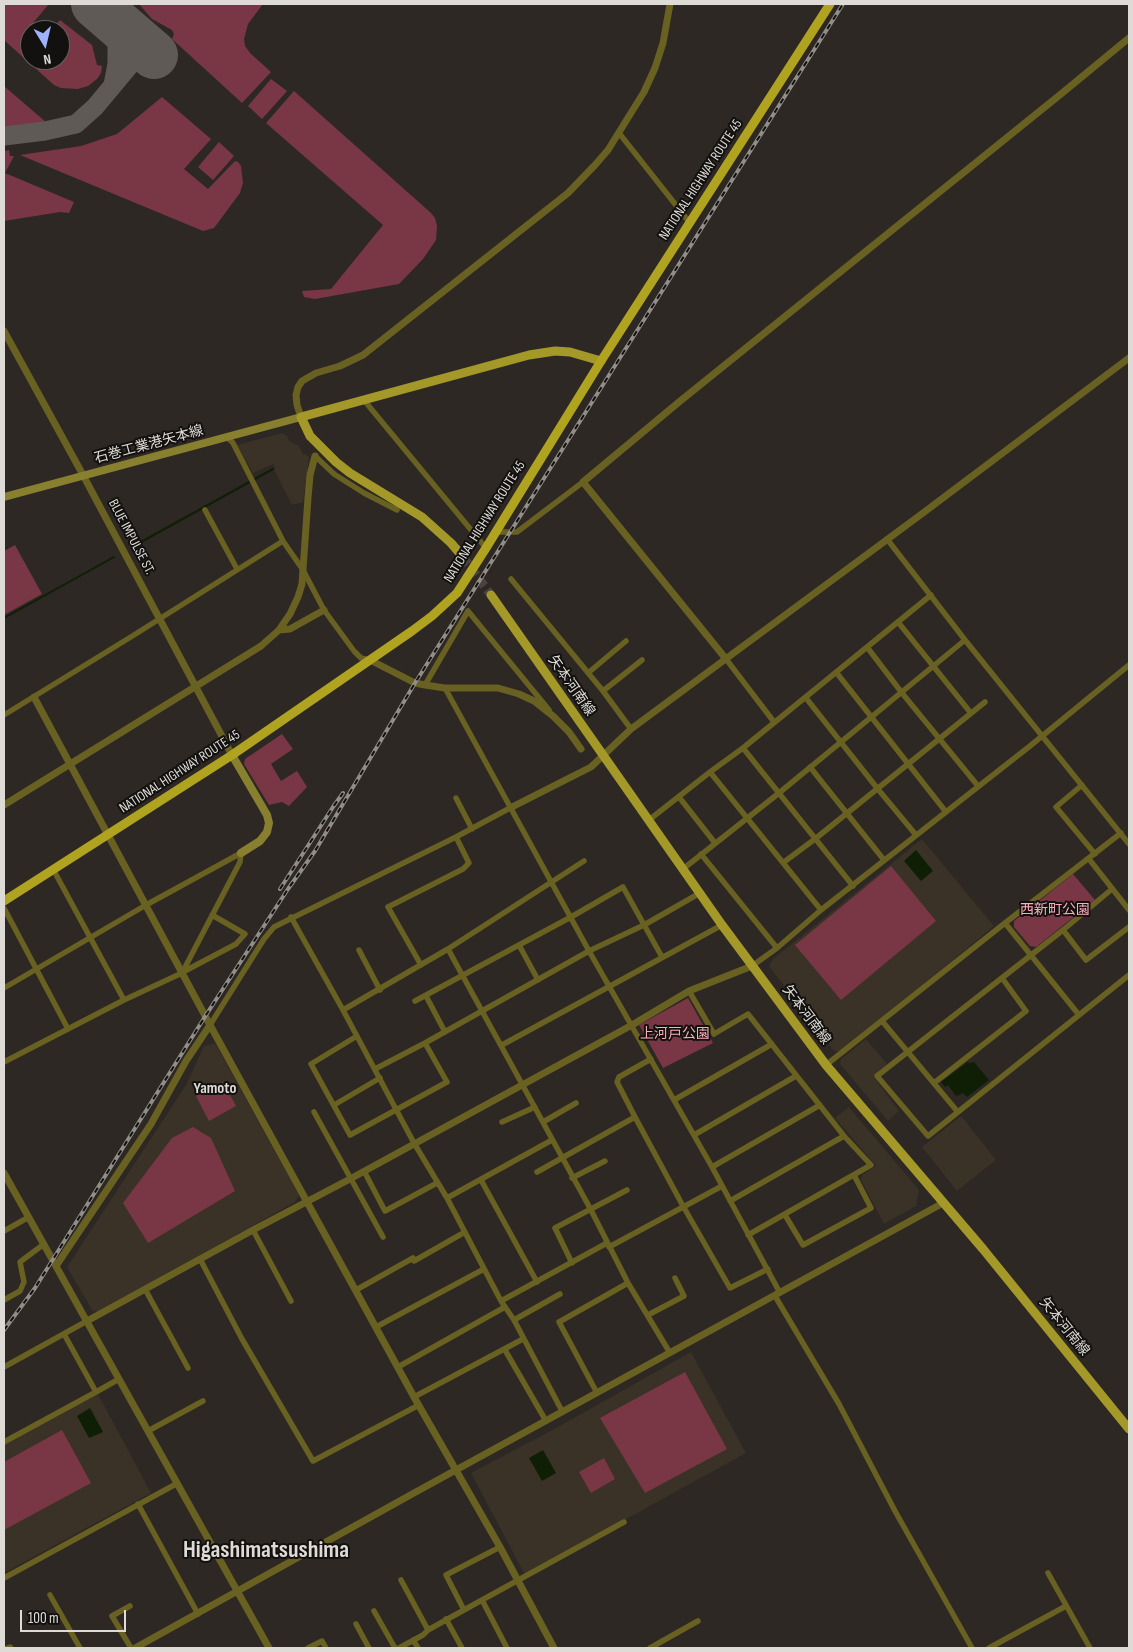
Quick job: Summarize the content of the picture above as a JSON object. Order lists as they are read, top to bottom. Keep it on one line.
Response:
{"streets":{"highway":["NATIONAL HIGHWAY ROUTE 45"],"main road":["石巻工業港矢本線","矢本河南線"],"street":["BLUE IMPULSE ST."]},"crossings":[["NATIONAL HIGHWAY ROUTE 45","BLUE IMPULSE ST."],["石巻工業港矢本線","BLUE IMPULSE ST."]],"districts":["Yamoto","Higashimatsushima"],"parks":["西新町公園","上河戸公園"],"scale_bar":"100 m","north":"bottom"}
